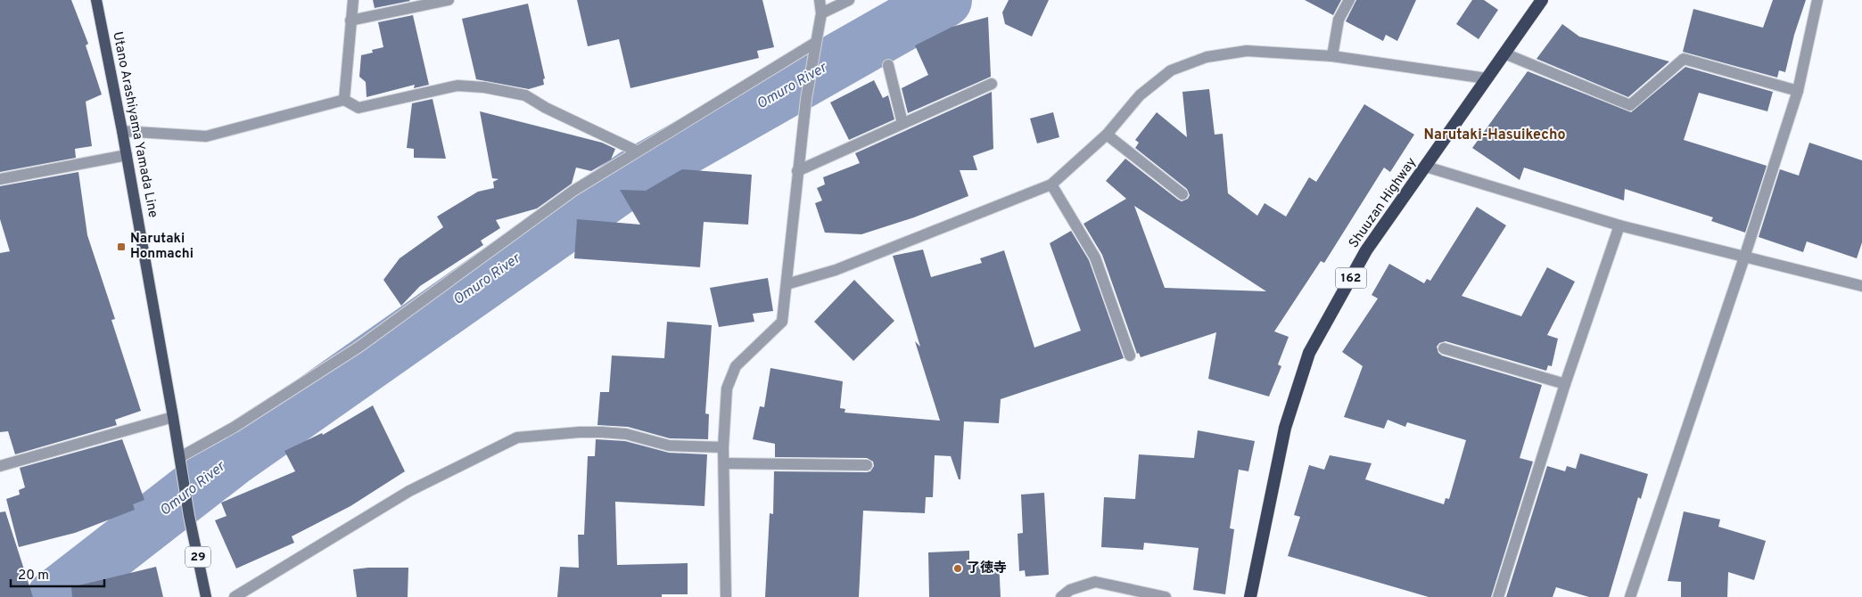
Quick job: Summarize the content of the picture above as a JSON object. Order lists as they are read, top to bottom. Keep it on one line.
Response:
{"streets":{"highway":["Shuuzan Highway","162"],"main road":["Utano Arashiyama Yamada Line","29"]},"districts":["Narutaki-Hasuikecho"],"water":["Omuro River"],"places":{"transit":["Narutaki Honmachi"],"other":["了徳寺"]},"scale_bar":"20 m"}
